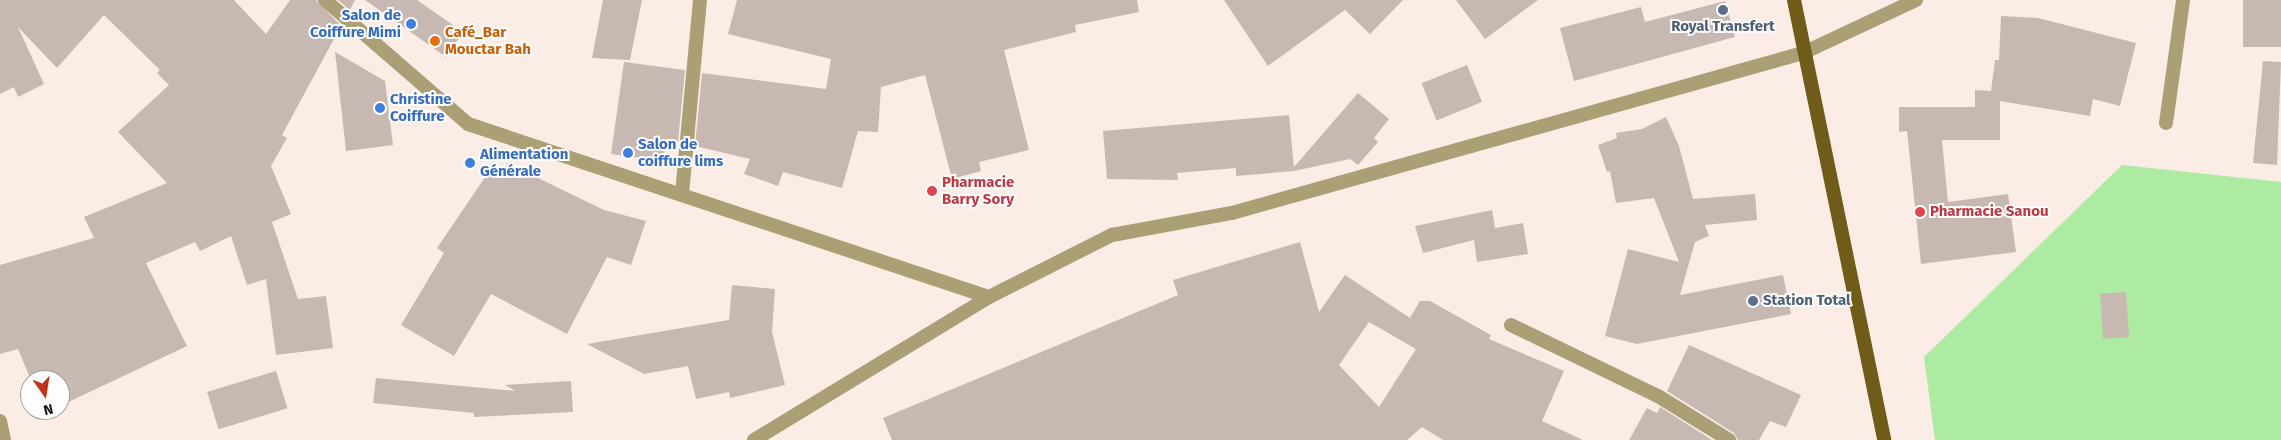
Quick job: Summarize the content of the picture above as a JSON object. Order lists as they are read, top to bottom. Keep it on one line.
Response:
{"places":["Royal Transfert","Salon de Coiffure Mimi","Café_Bar Mouctar Bah","Christine Coiffure","Salon de coiffure lims","Alimentation Générale","Pharmacie Barry Sory","Pharmacie Sanou","Station Total"],"north":"bottom"}
